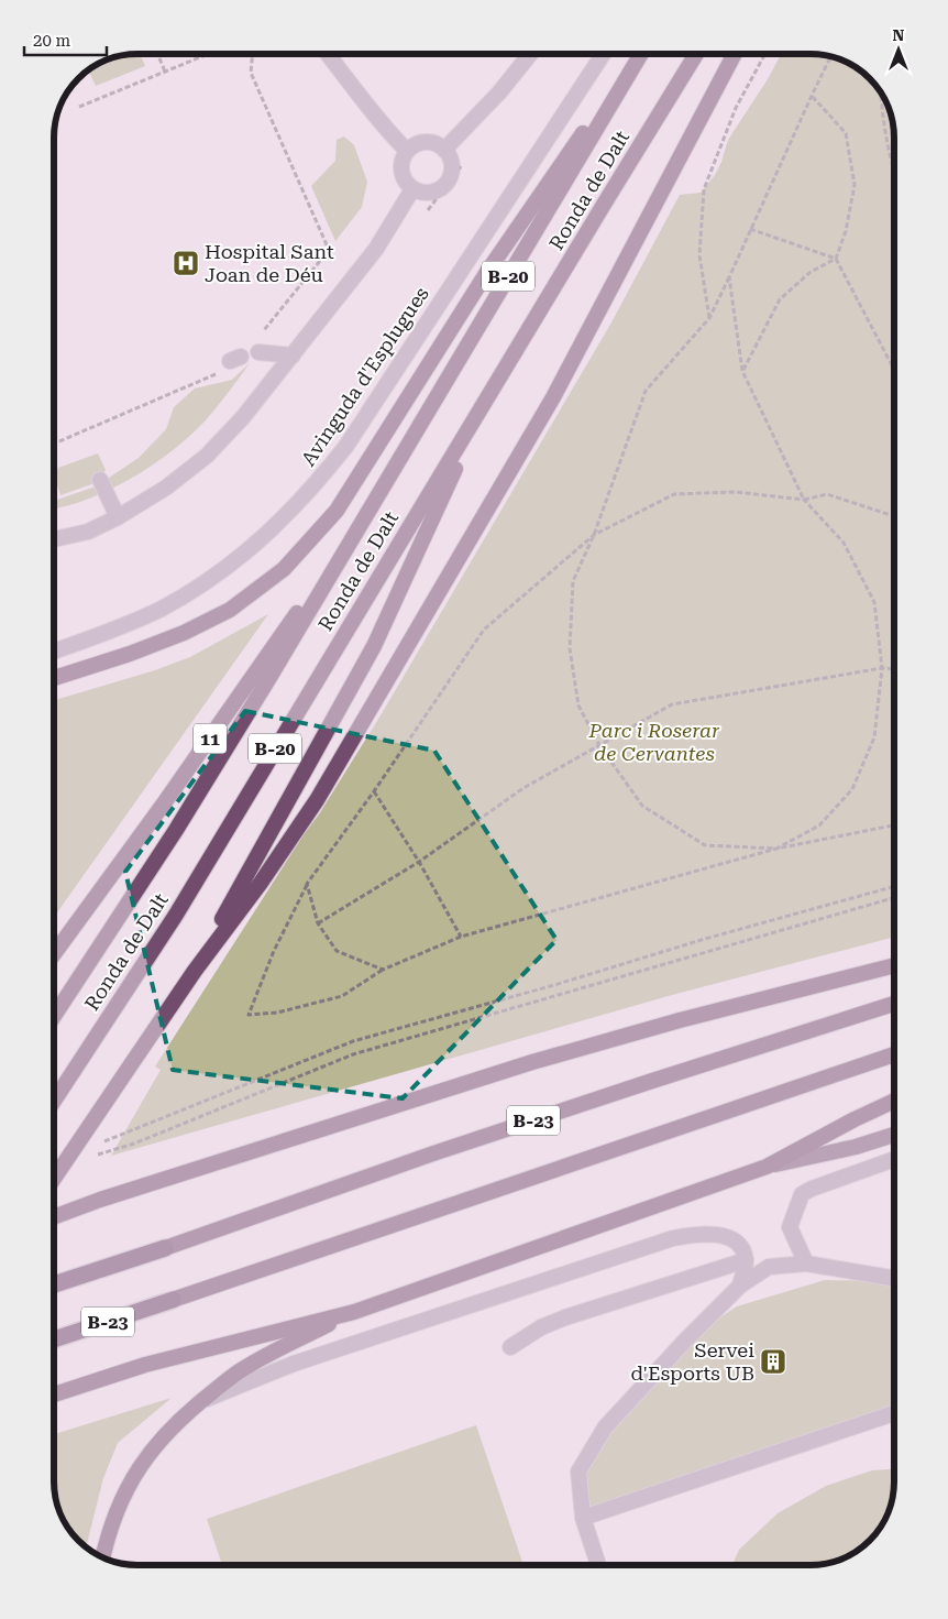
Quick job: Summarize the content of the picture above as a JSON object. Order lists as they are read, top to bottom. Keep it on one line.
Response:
{"streets":{"highway":["Ronda de Dalt","B-20","11","B-23"],"street":["Avinguda d'Esplugues"]},"crossings":[["Ronda de Dalt","11"]],"parks":["Parc i Roserar de Cervantes"],"places":{"hospital":["Hospital Sant Joan de Déu"],"building":["Servei d'Esports UB"]},"scale_bar":"20 m","north":"top"}
